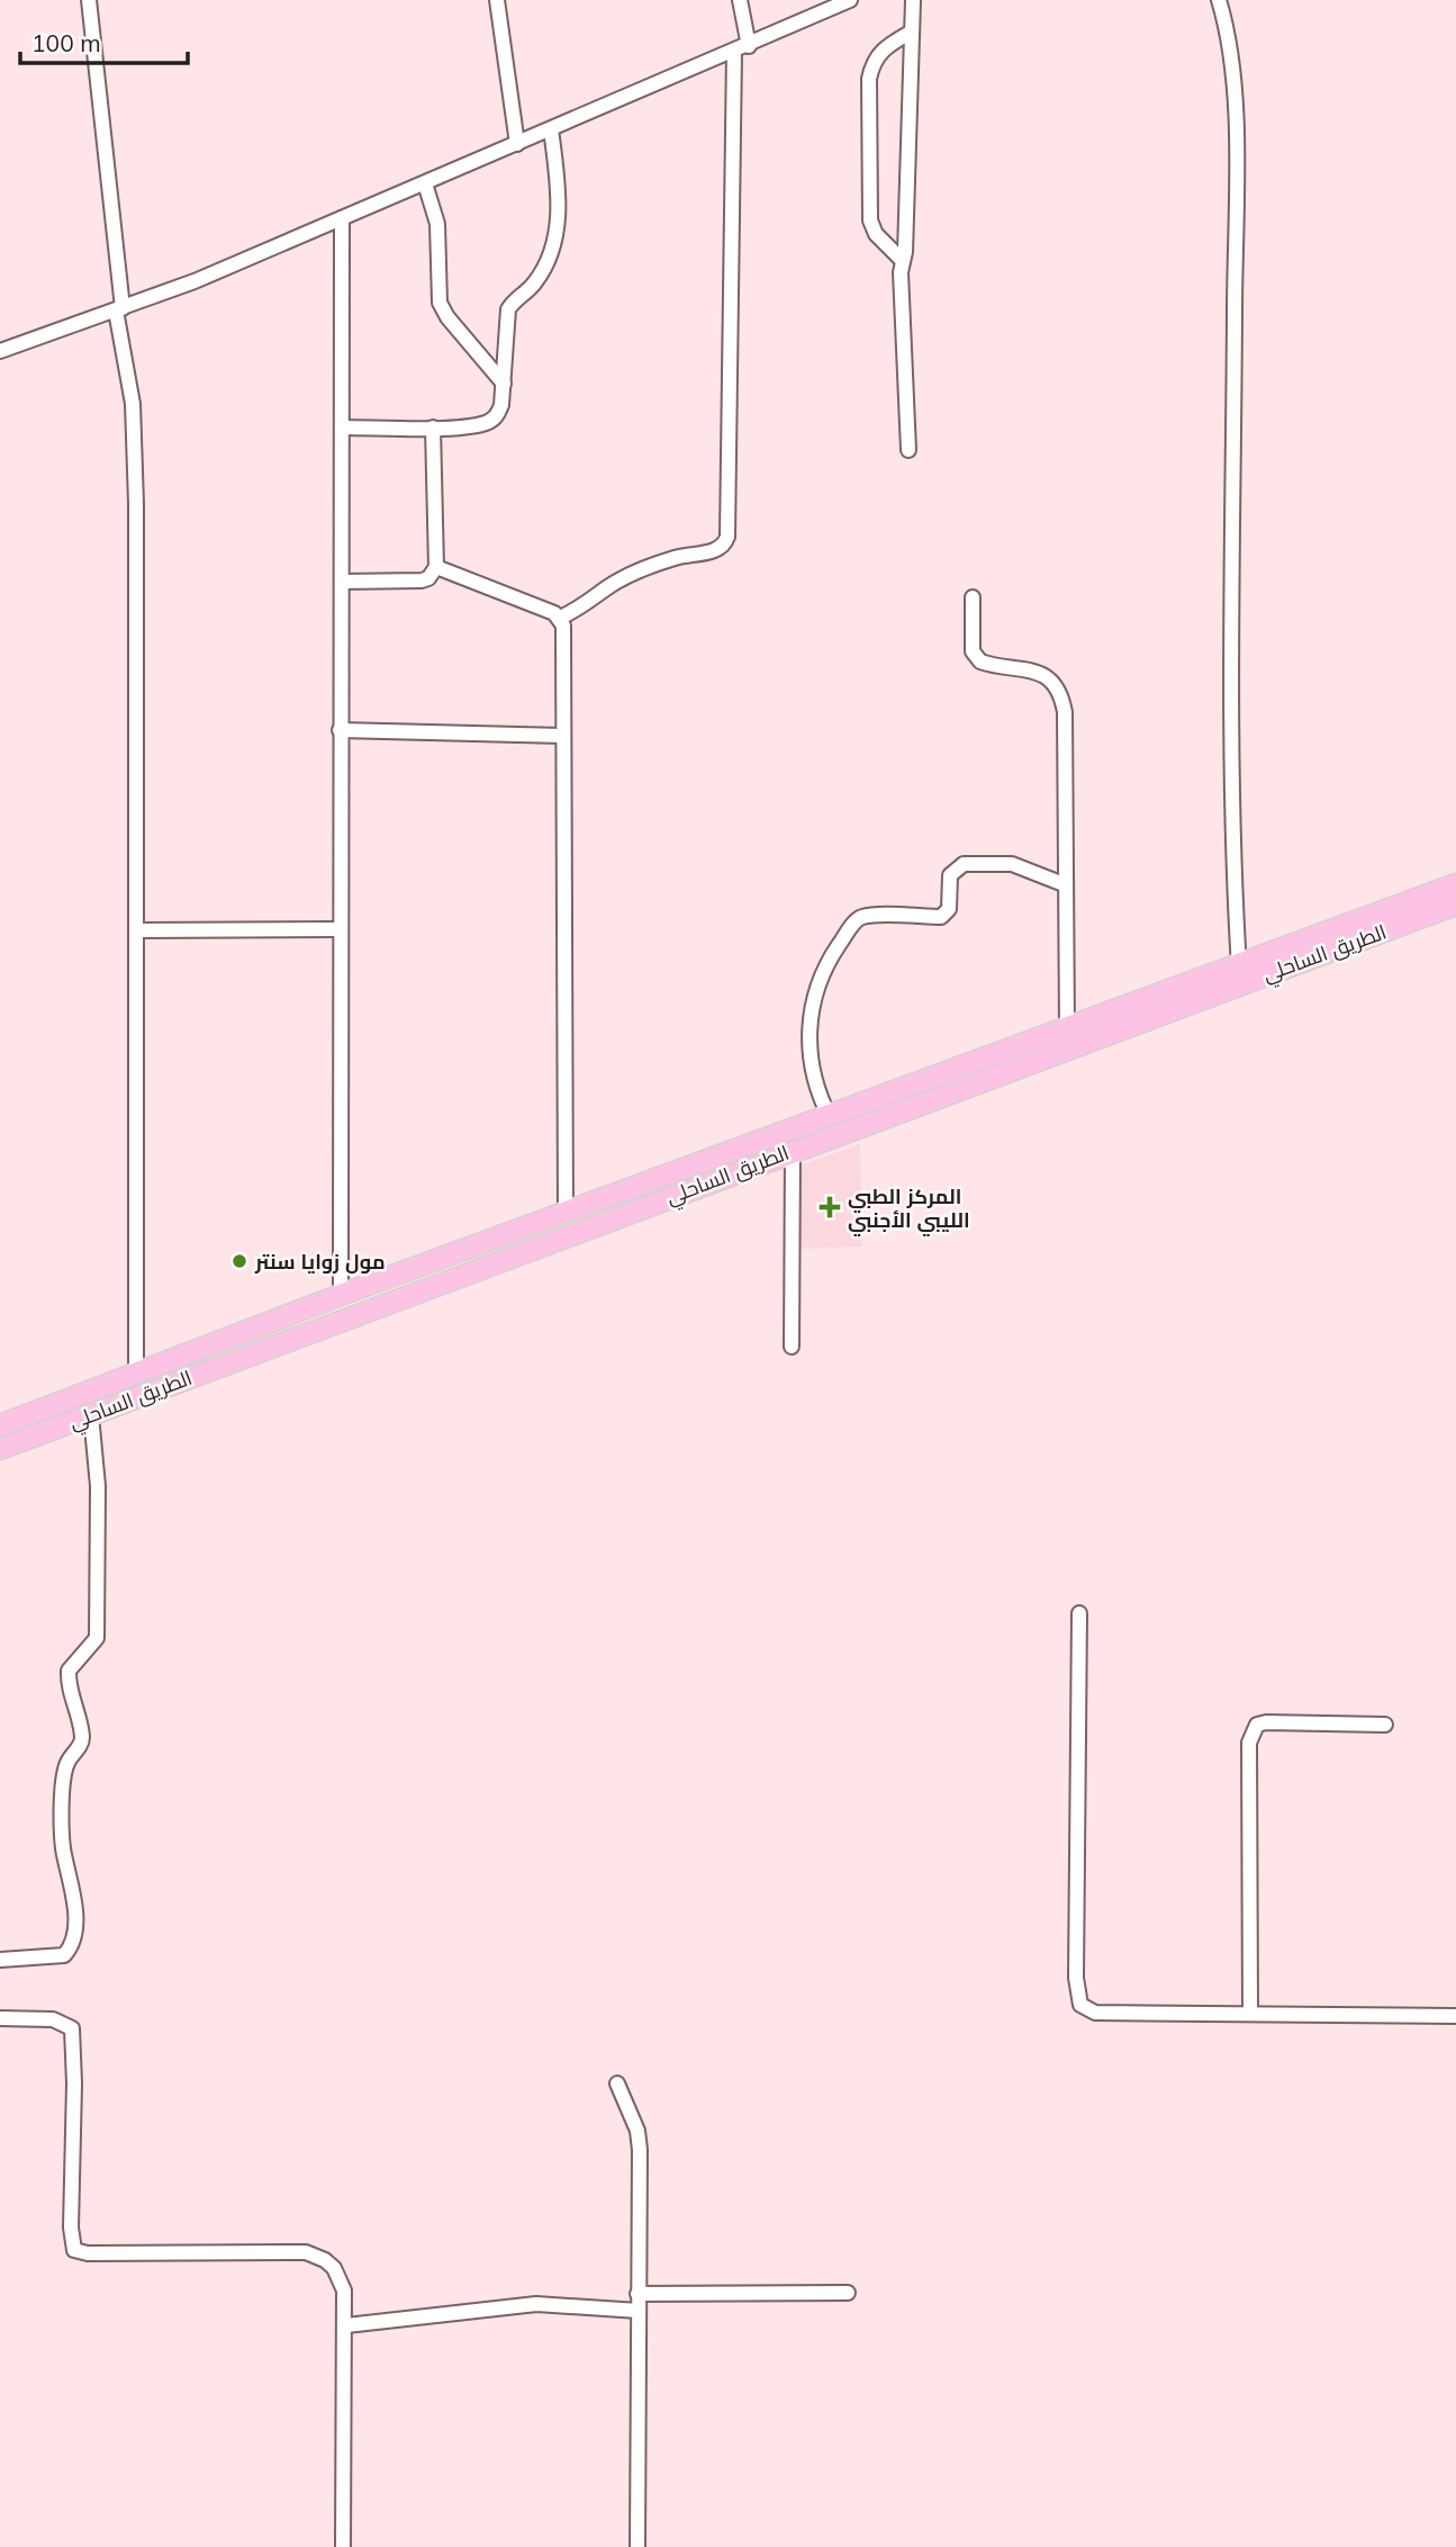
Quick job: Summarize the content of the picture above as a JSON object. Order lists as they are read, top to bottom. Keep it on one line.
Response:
{"streets":{"highway":["الطريق الساحلي"]},"places":{"health":["المركز الطبي الليبي الأجنبي"],"other":["مول زوايا سنتر"]},"scale_bar":"100 m"}
